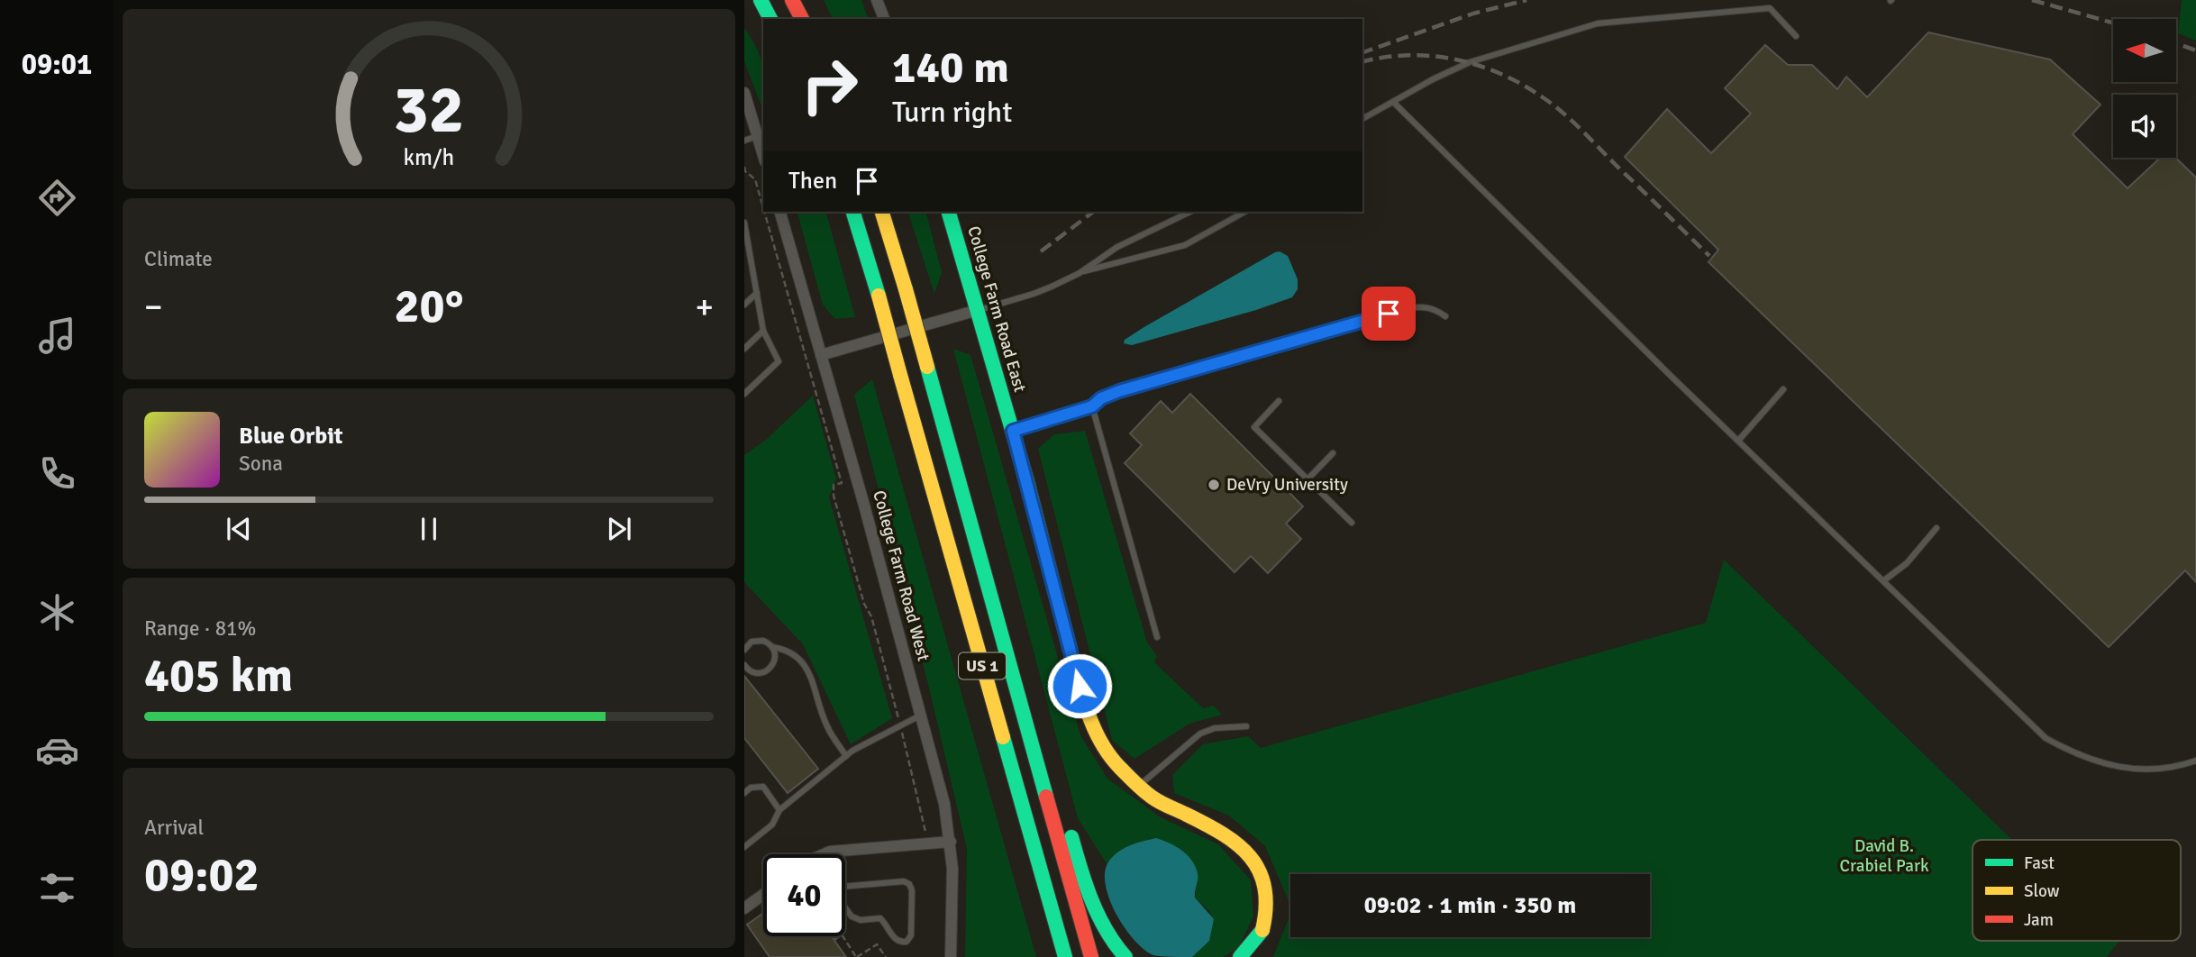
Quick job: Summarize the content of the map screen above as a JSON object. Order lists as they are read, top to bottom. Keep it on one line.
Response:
{"streets":{"main road":["College Farm Road East","US 1"],"street":["College Farm Road West"]},"parks":["David B. Crabiel Park"],"places":["DeVry University"],"legend":["Fast","Slow","Jam"],"north":"left","page":{"tabs":"09:01","turn":["140 m","Turn right"],"then":"Then","tile":["Climate",["Range · 81%","405 km"],["Arrival","09:02"]],"heat":["−","20°","+"],"song":["Blue Orbit","Sona"],"limit":"40","trip":"09:02 · 1 min · 350 m","gauge":["32","km/h"]}}
